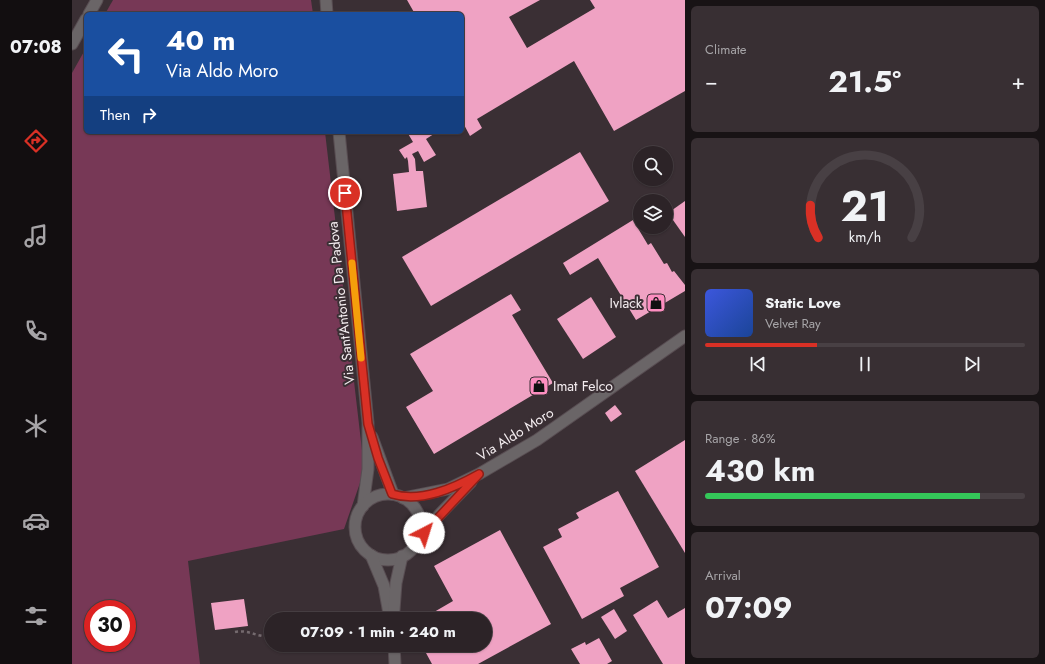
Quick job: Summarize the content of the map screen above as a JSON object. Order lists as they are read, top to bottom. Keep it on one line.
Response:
{"streets":{"street":["Via Sant'Antonio Da Padova","Via Aldo Moro"]},"crossings":[["Via Sant'Antonio Da Padova","Via Aldo Moro"]],"places":{"shop":["Ivlack","Imat Felco"]},"page":{"tabs":"07:08","tile":["Climate",["Range · 86%","430 km"],["Arrival","07:09"]],"turn":["40 m","Via Aldo Moro"],"heat":["−","21.5°","+"],"then":"Then","song":["Static Love","Velvet Ray"],"limit":"30","trip":"07:09 · 1 min · 240 m","gauge":["21","km/h"]}}
